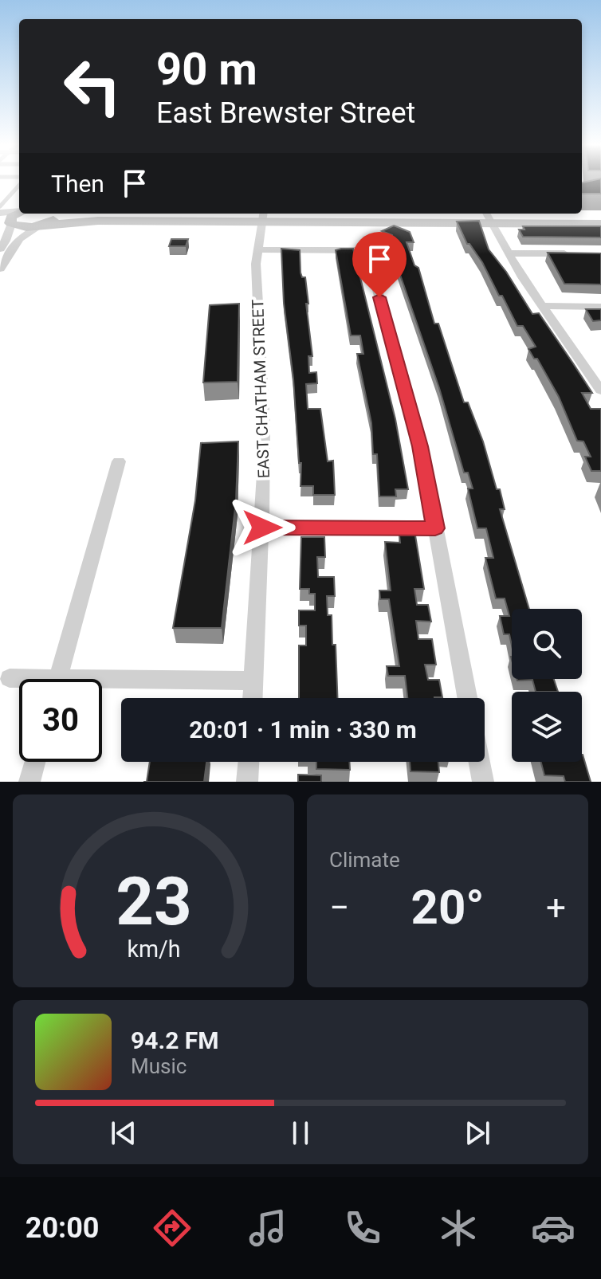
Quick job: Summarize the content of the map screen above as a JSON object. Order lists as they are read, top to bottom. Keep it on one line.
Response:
{"streets":{"street":["EAST CHATHAM STREET"]},"page":{"turn":["90 m","East Brewster Street"],"then":"Then","limit":"30","trip":"20:01 · 1 min · 330 m","tile":"Climate","heat":["−","20°","+"],"song":["94.2 FM","Music"],"tabs":"20:00","gauge":["23","km/h"]}}
